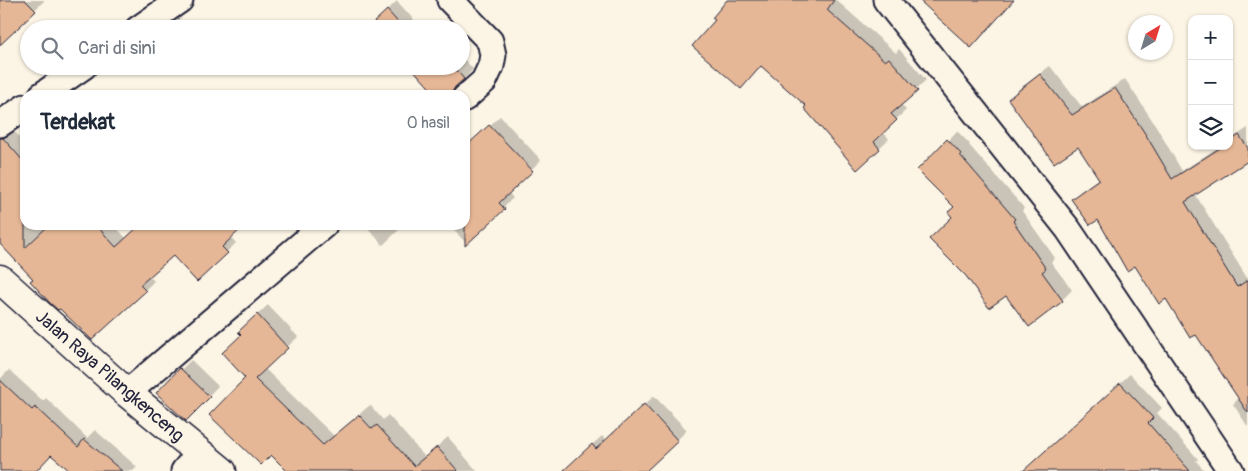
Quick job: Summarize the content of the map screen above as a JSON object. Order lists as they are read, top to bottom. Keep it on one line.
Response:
{"streets":{"main road":["Jalan Raya Pilangkenceng"]},"north":"top right","page":{"map_buttons":["+","−"],"search":"Cari di sini","heading":["Terdekat","0 hasil"]}}
